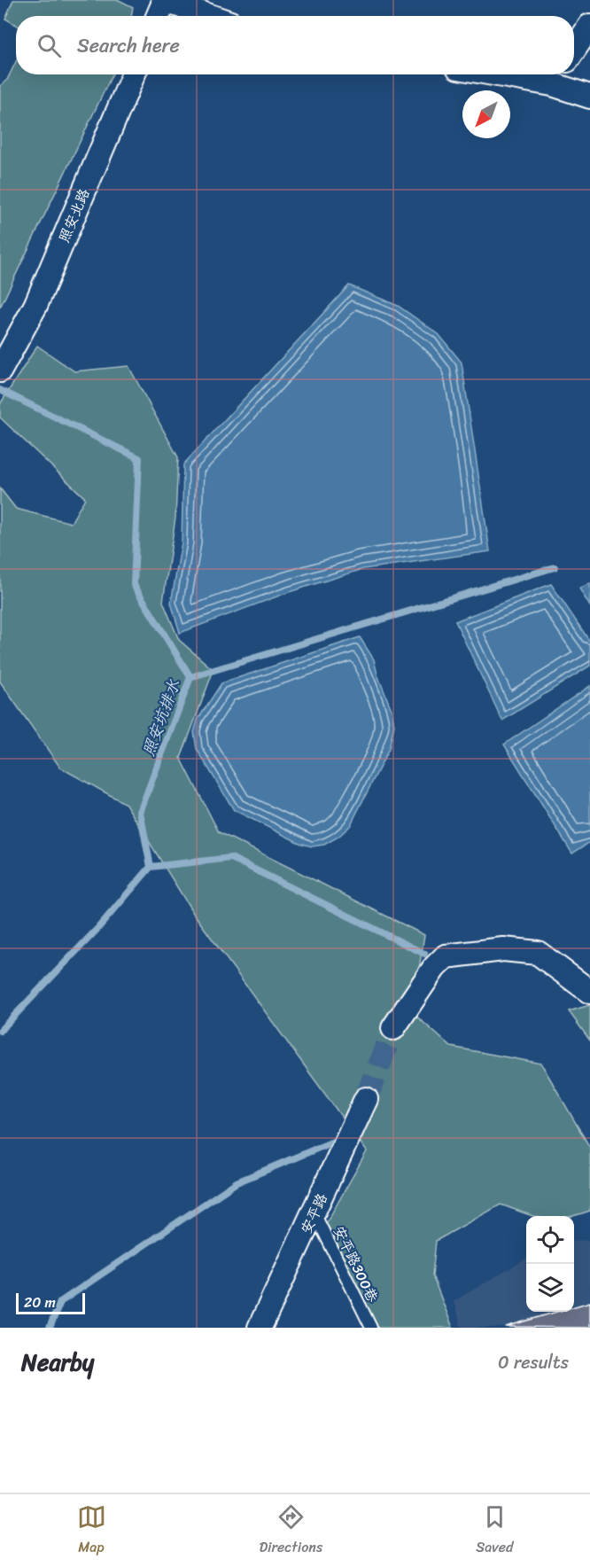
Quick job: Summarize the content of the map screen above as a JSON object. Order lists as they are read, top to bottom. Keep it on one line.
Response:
{"streets":{"street":["照安北路","安平路"],"lane":["安平路300巷"]},"crossings":[["安平路","安平路300巷"]],"water":["照安坑排水"],"scale_bar":"20 m","north":"bottom left","page":{"search":"Search here","scale":"20 m","heading":["Nearby","0 results"],"nav":["Map","Directions","Saved"]}}
